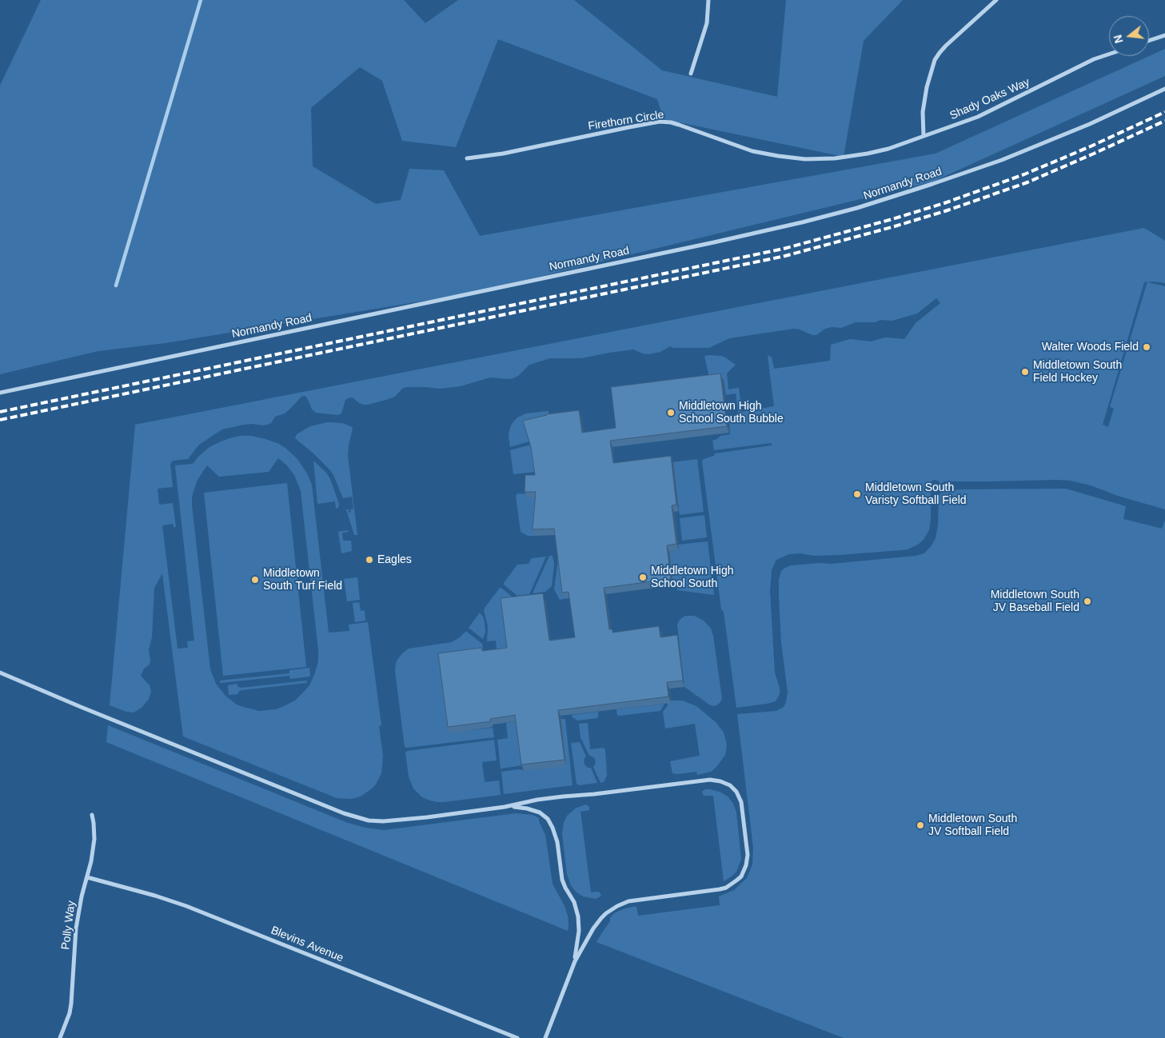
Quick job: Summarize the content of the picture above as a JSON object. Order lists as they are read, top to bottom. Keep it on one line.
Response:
{"streets":{"street":["Shady Oaks Way","Firethorn Circle","Normandy Road","Polly Way","Blevins Avenue"]},"crossings":[["Shady Oaks Way","Firethorn Circle"],["Polly Way","Blevins Avenue"]],"places":["Walter Woods Field","Middletown South Field Hockey","Middletown High School South Bubble","Middletown South Varisty Softball Field","Eagles","Middletown High School South","Middletown South Turf Field","Middletown South JV Baseball Field","Middletown South JV Softball Field"],"north":"left"}
